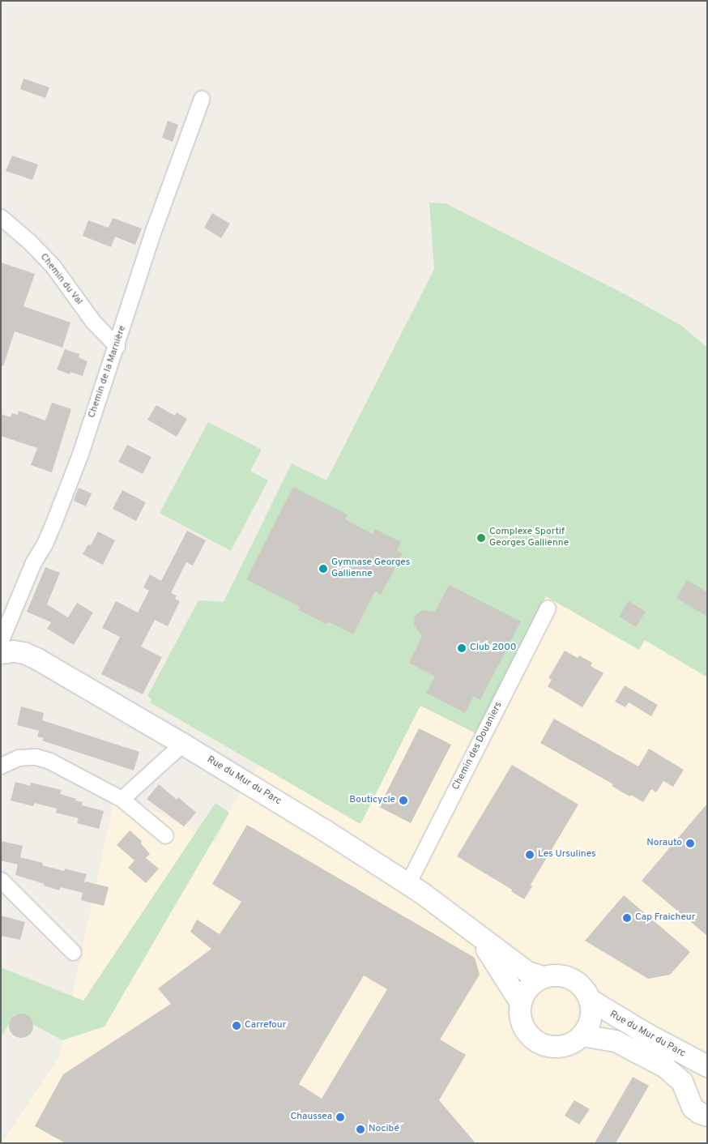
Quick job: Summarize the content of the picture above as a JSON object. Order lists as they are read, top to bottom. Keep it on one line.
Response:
{"streets":{"street":["Chemin du Val","Chemin de la Marnière","Chemin des Douaniers","Rue du Mur du Parc"]},"crossings":[["Chemin du Val","Chemin de la Marnière"],["Chemin des Douaniers","Rue du Mur du Parc"]],"places":["Complexe Sportif Georges Gallienne","Gymnase Georges Gallienne","Club 2000","Bouticycle","Norauto","Les Ursulines","Cap Fraicheur","Carrefour","Chaussea","Nocibé"]}
